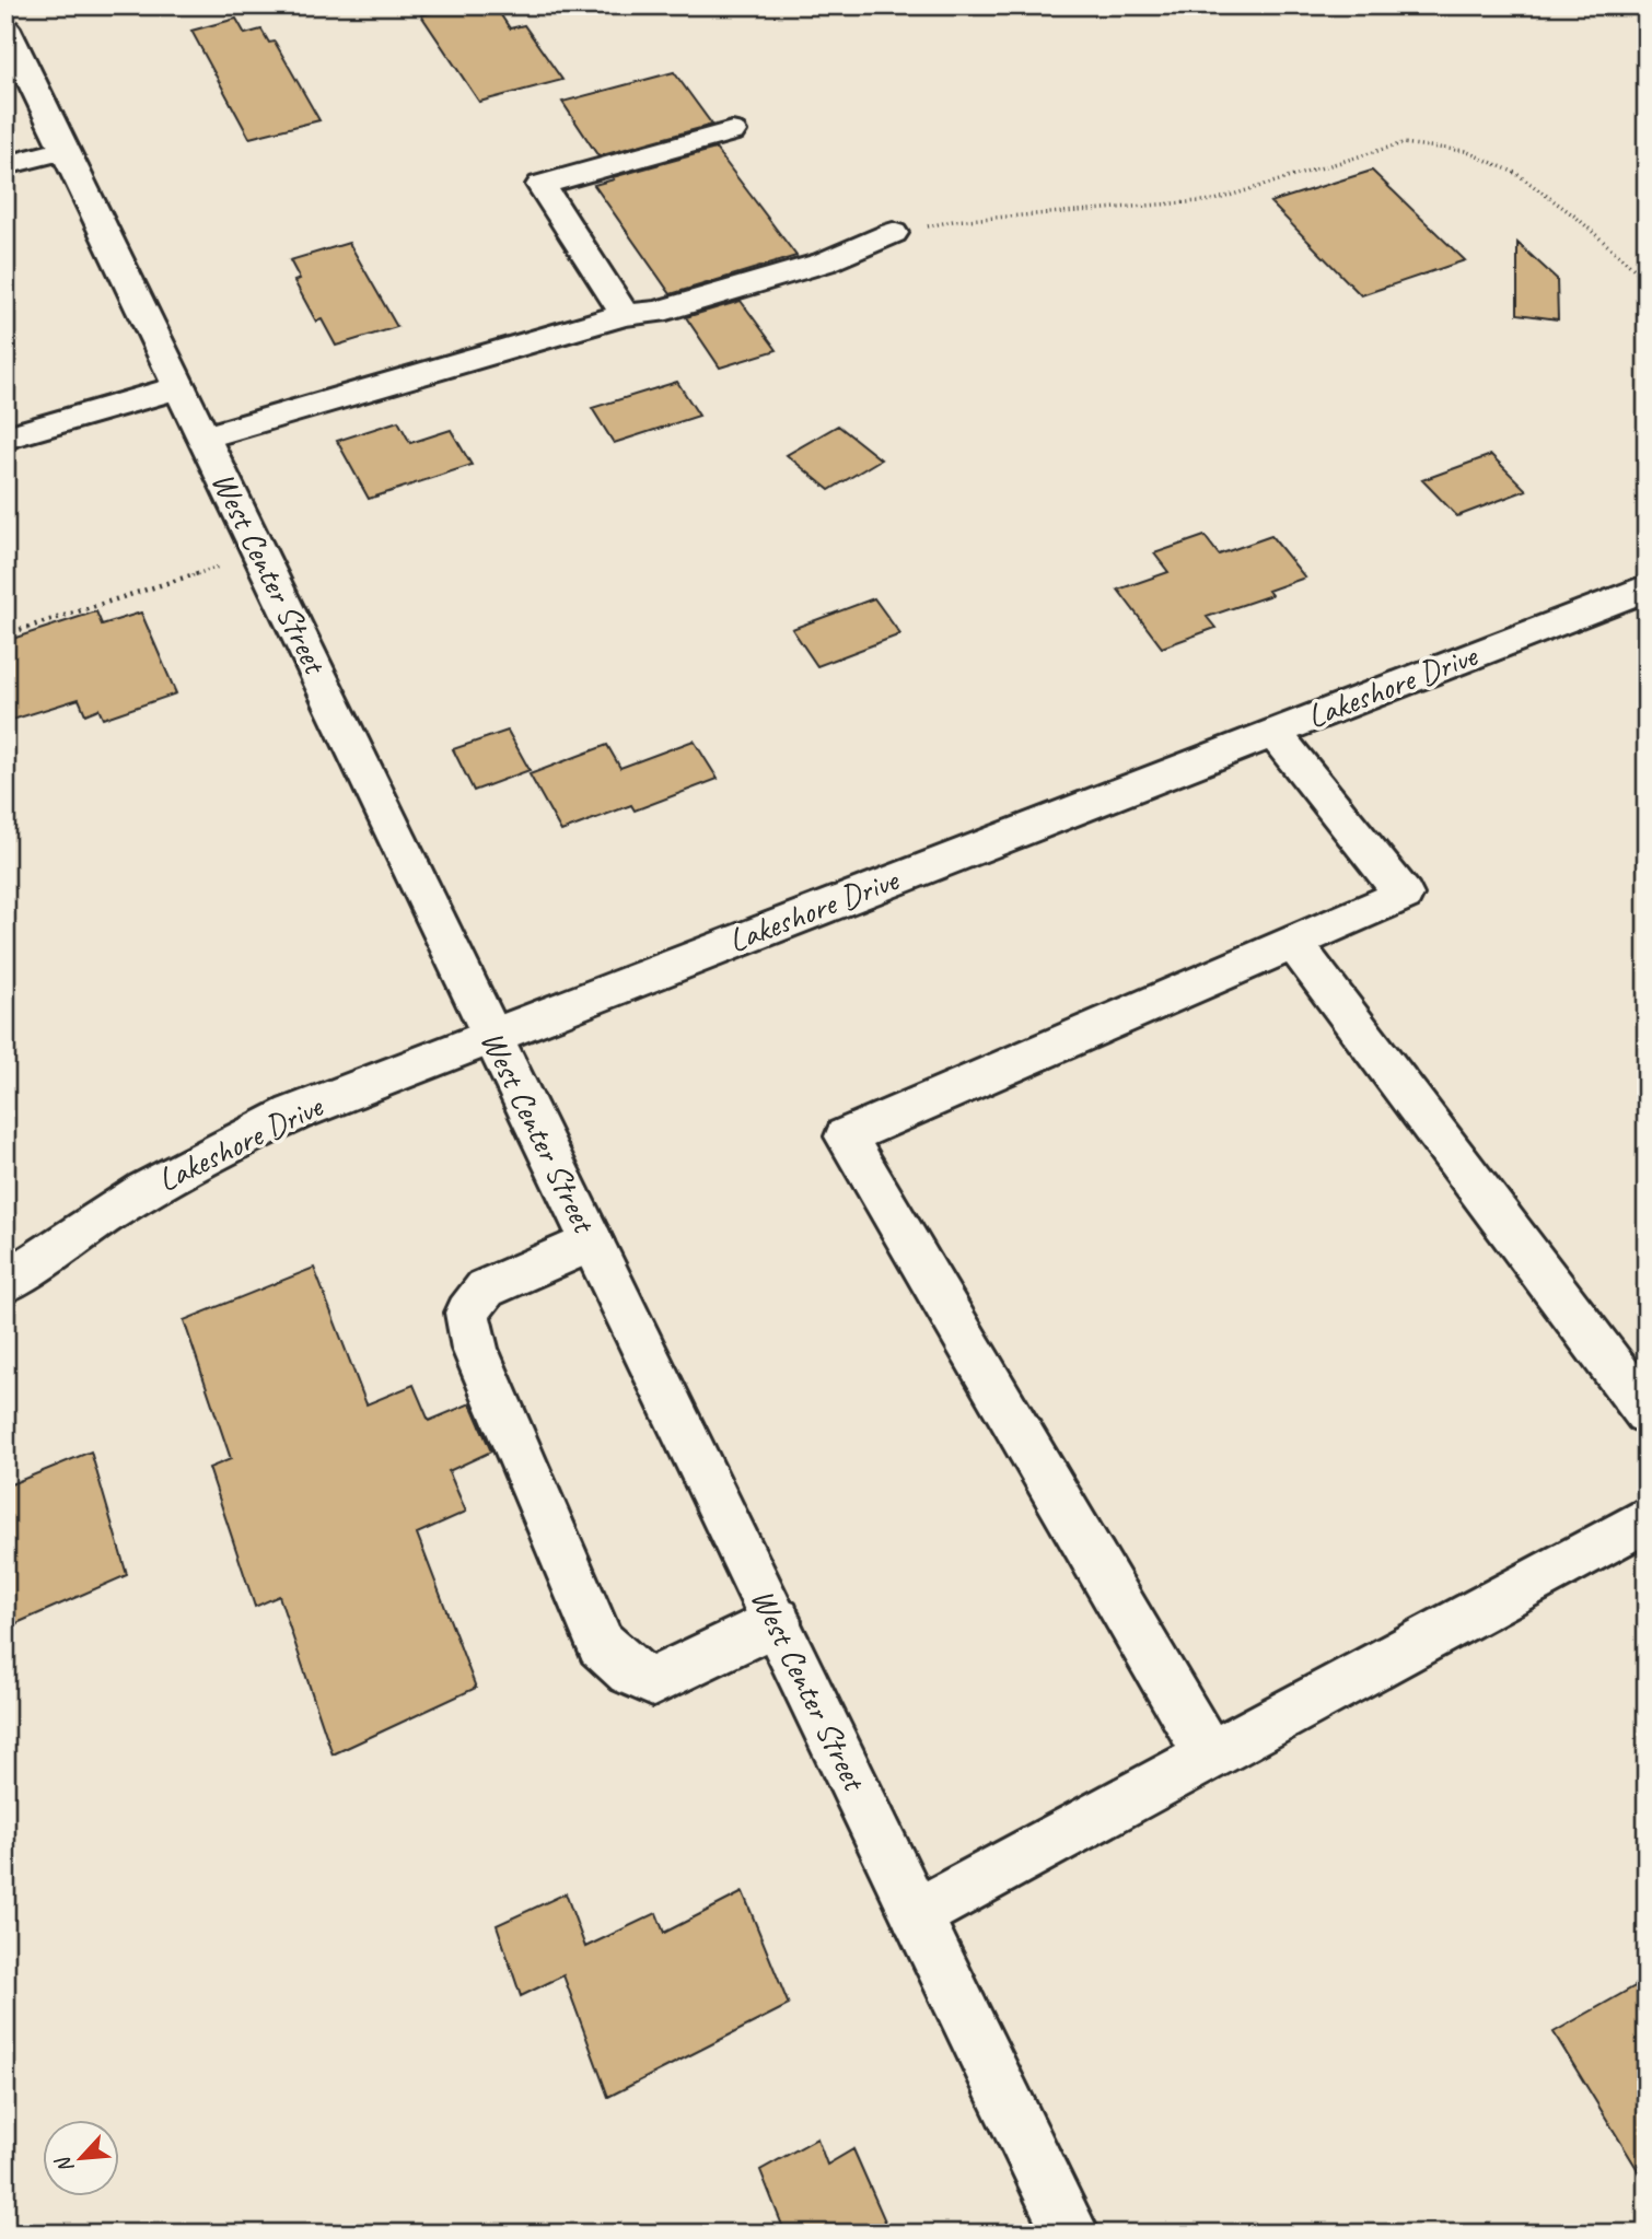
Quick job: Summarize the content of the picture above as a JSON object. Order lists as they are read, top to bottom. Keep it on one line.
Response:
{"streets":{"main road":["West Center Street","Lakeshore Drive"]},"crossings":[["West Center Street","Lakeshore Drive"]],"north":"bottom left"}
